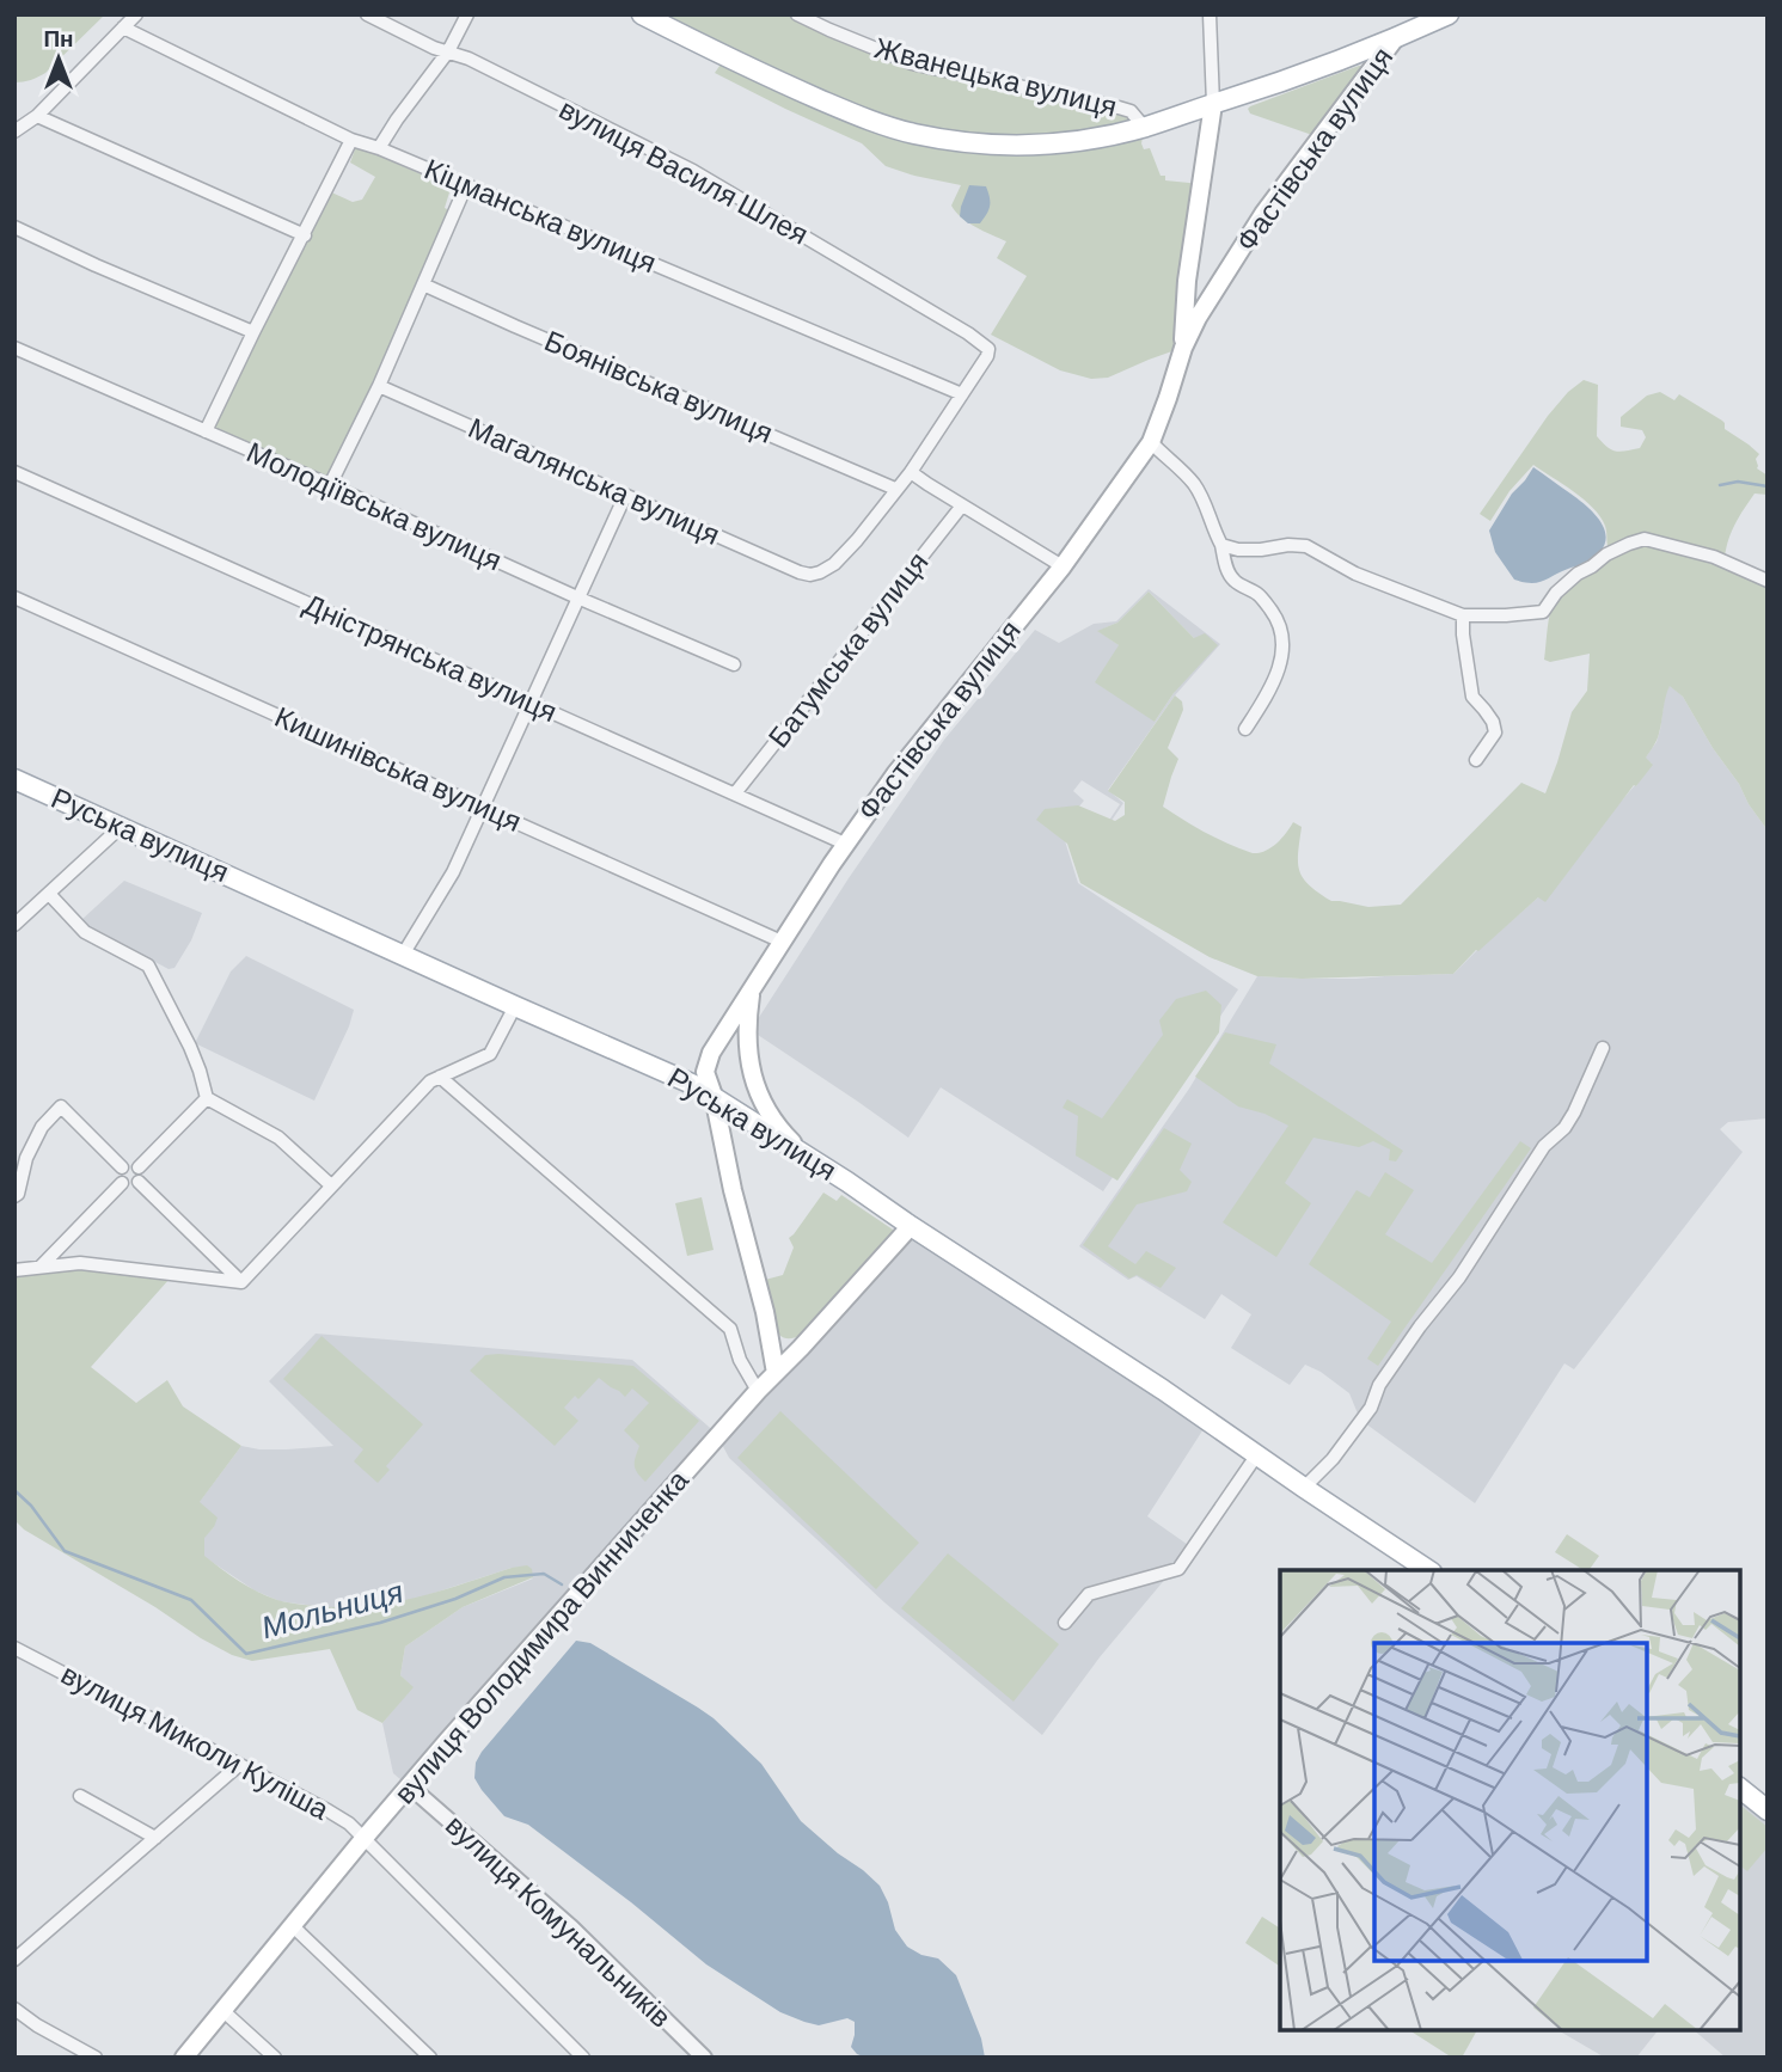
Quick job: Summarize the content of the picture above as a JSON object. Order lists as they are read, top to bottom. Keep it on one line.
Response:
{"streets":{"main road":["Фастівська вулиця","Руська вулиця","вулиця Володимира Винниченка"],"street":["Жванецька вулиця","вулиця Василя Шлея","Кіцманська вулиця","Боянівська вулиця","Магалянська вулиця","Молодіївська вулиця","Батумська вулиця","Дністрянська вулиця","Кишинівська вулиця","вулиця Миколи Куліша","вулиця Комунальників"]},"crossings":[["Фастівська вулиця","Дністрянська вулиця"],["Фастівська вулиця","Кишинівська вулиця"],["Фастівська вулиця","Руська вулиця"],["Фастівська вулиця","вулиця Володимира Винниченка"],["вулиця Василя Шлея","Кіцманська вулиця"],["Боянівська вулиця","Магалянська вулиця"],["Батумська вулиця","Дністрянська вулиця"],["Руська вулиця","вулиця Володимира Винниченка"],["вулиця Володимира Винниченка","вулиця Миколи Куліша"],["вулиця Володимира Винниченка","вулиця Комунальників"]],"water":["Мольниця"],"north":"top"}
